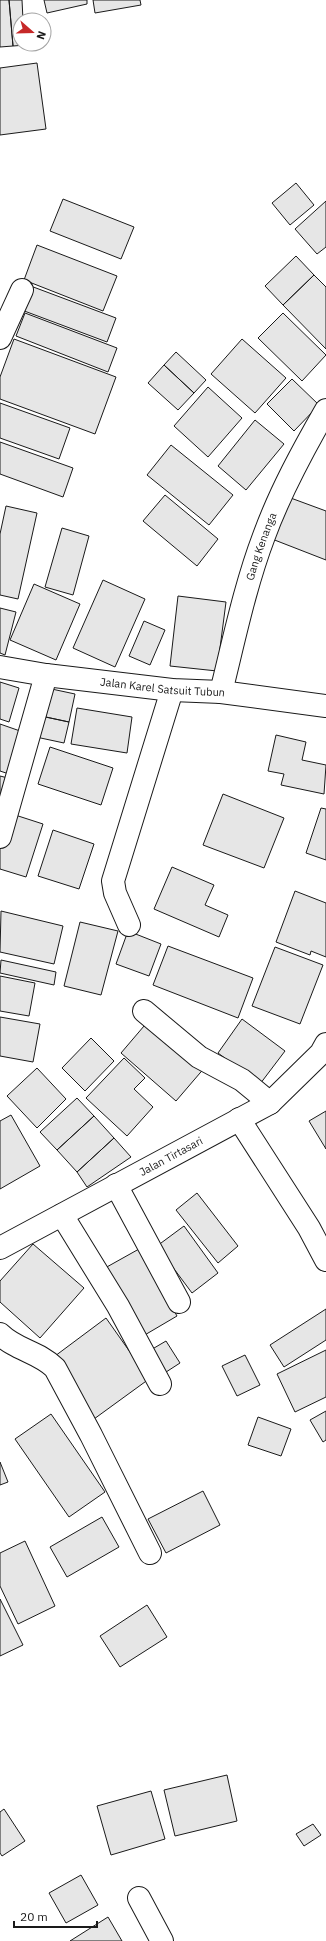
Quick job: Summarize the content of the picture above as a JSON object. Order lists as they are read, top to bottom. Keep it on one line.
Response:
{"streets":{"street":["Gang Kenanga","Jalan Karel Satsuit Tubun","Jalan Tirtasari"]},"crossings":[["Gang Kenanga","Jalan Karel Satsuit Tubun"]],"scale_bar":"20 m","north":"right"}
